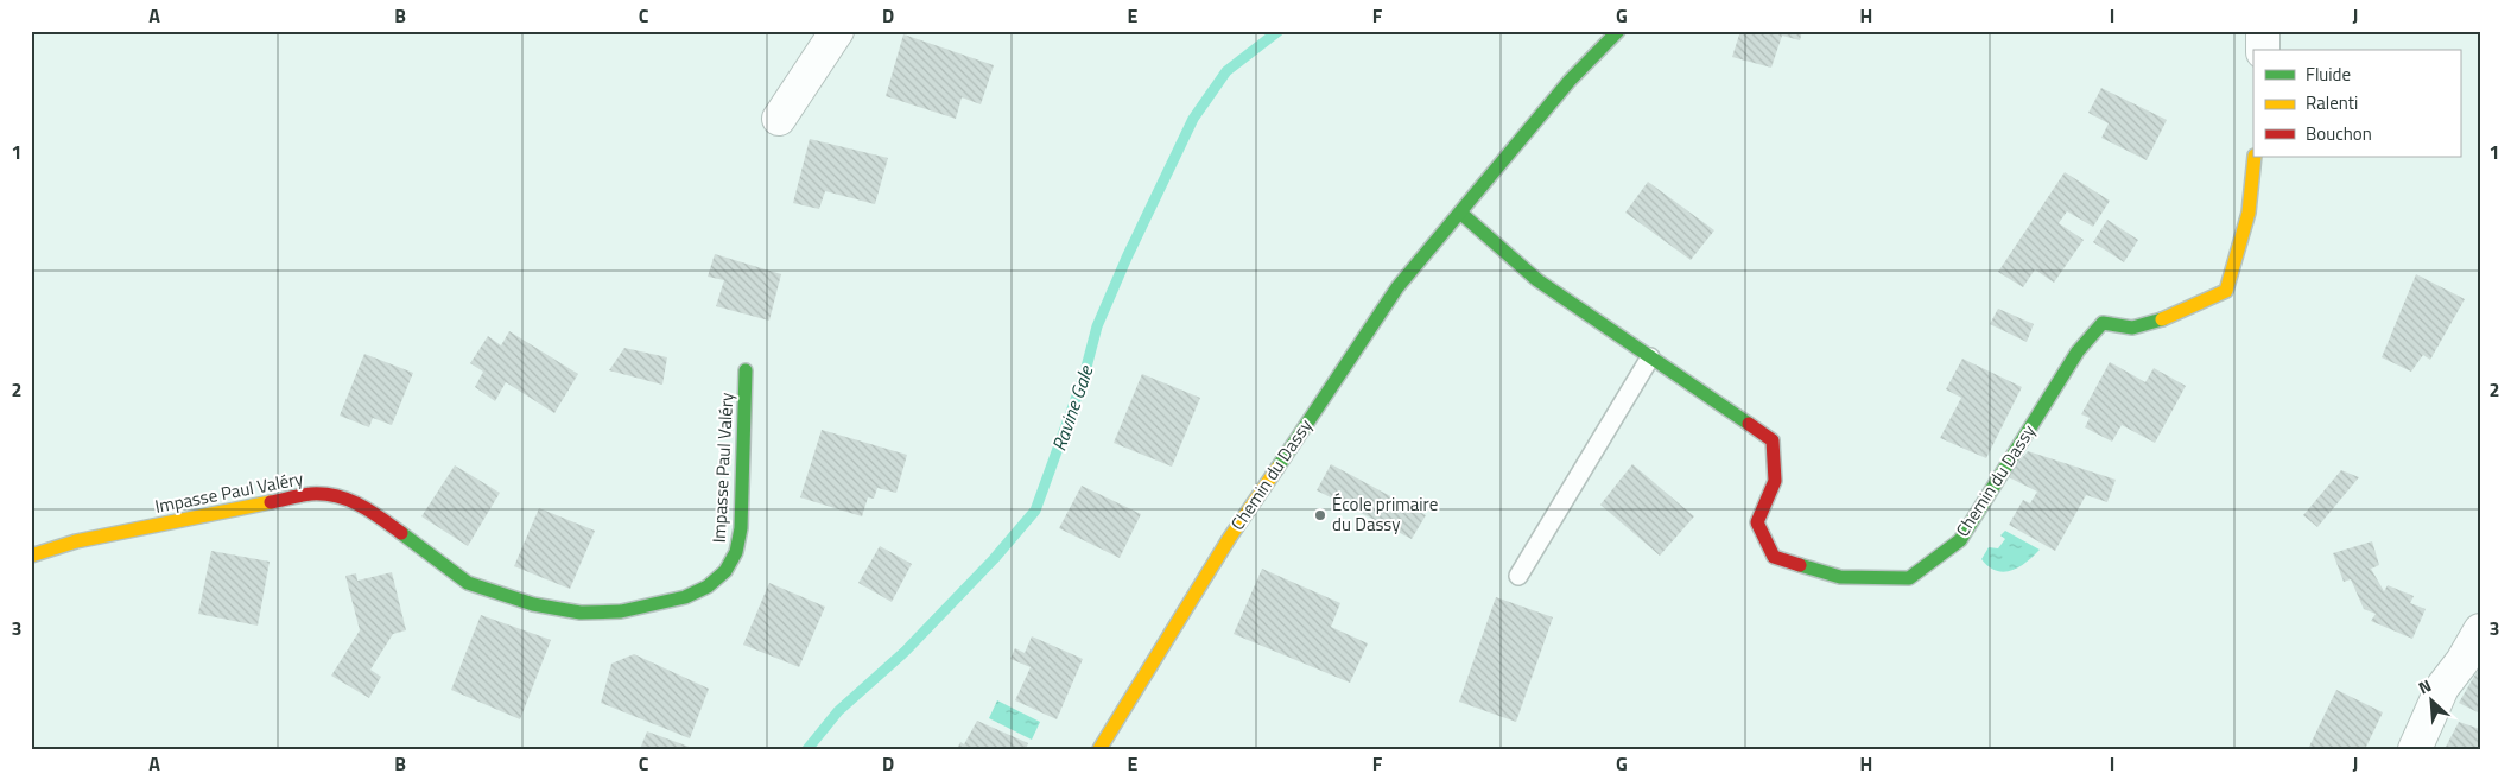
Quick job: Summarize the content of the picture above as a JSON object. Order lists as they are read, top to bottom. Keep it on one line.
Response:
{"streets":{"street":["Impasse Paul Valéry","Chemin du Dassy"]},"water":["Ravine Gale"],"places":["École primaire du Dassy"],"legend":["Fluide","Ralenti","Bouchon"],"north":"top left","grid":{"columns":["A","B","C","D","E","F","G","H","I","J"],"rows":["1","2","3"]}}
